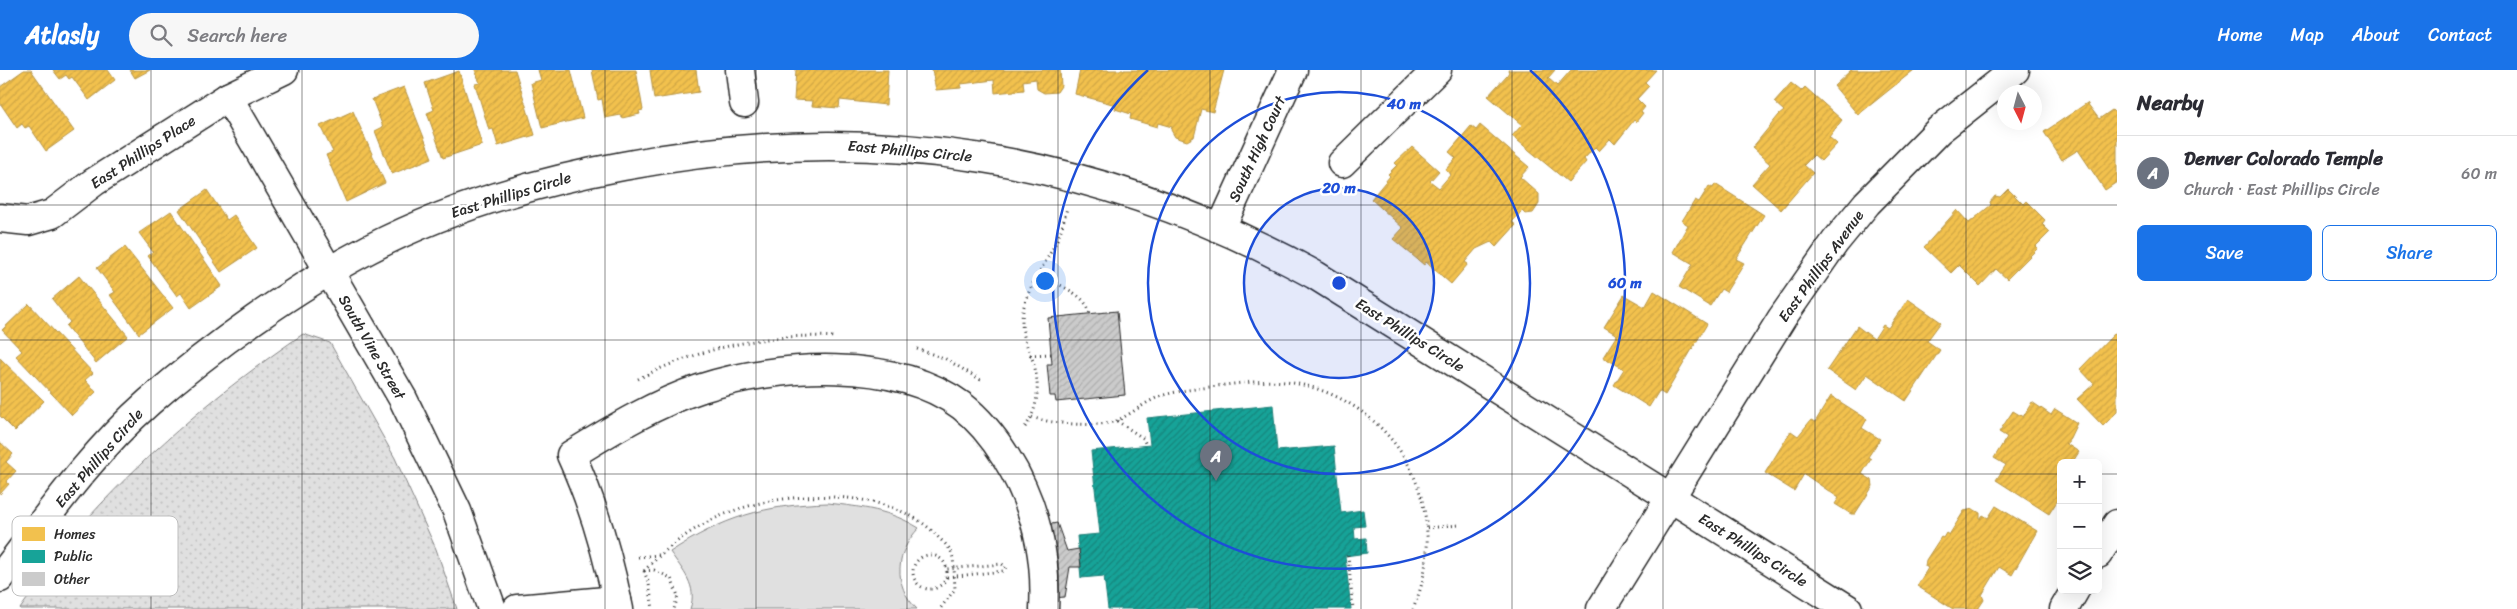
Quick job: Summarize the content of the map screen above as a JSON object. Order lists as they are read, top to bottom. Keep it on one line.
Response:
{"streets":{"street":["South High Court","East Phillips Circle","East Phillips Place","East Phillips Avenue","South Vine Street"]},"crossings":[["South High Court","East Phillips Circle"],["East Phillips Circle","East Phillips Avenue"],["East Phillips Circle","South Vine Street"],["East Phillips Place","South Vine Street"]],"legend":["Homes","Public","Other"],"north":"bottom","page":{"header":"Atlasly","search":"Search here","nav":["Home","Map","About","Contact"],"heading":"Nearby","list":[{"mark":"A","name":"Denver Colorado Temple","note":"Church · East Phillips Circle","value":"60 m"}],"buttons":["Save","Share"],"pins":"A","map_buttons":["+","−"]},"rings":["40 m","20 m","60 m"]}
